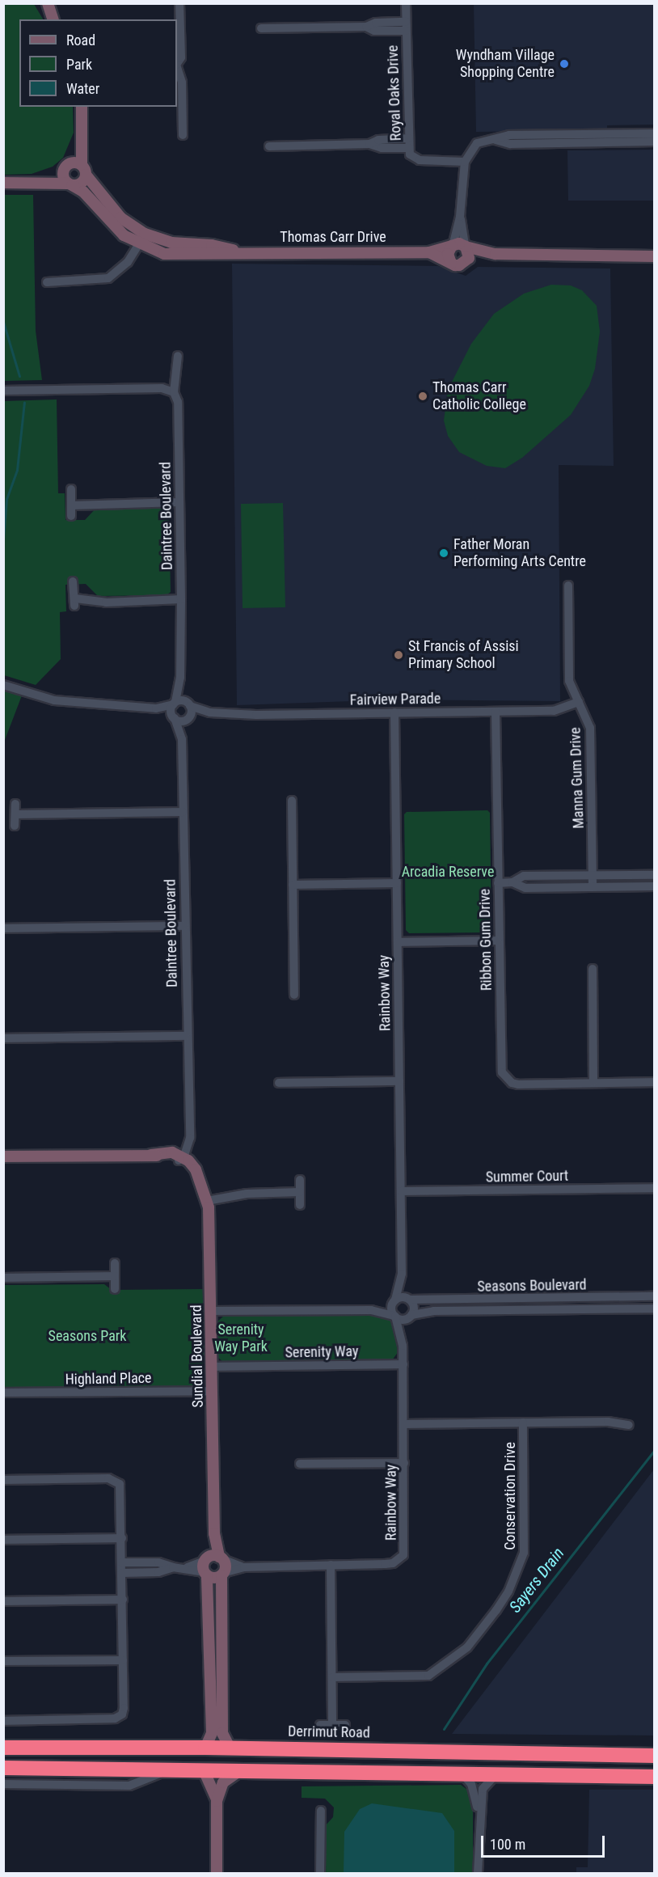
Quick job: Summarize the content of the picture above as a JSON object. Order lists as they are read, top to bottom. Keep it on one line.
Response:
{"streets":{"highway":["Derrimut Road"],"street":["Royal Oaks Drive","Thomas Carr Drive","Daintree Boulevard","Fairview Parade","Manna Gum Drive","Ribbon Gum Drive","Rainbow Way","Summer Court","Seasons Boulevard","Serenity Way","Sundial Boulevard","Highland Place","Conservation Drive"]},"crossings":[["Daintree Boulevard","Fairview Parade"],["Daintree Boulevard","Sundial Boulevard"],["Fairview Parade","Manna Gum Drive"],["Fairview Parade","Ribbon Gum Drive"],["Fairview Parade","Rainbow Way"],["Rainbow Way","Summer Court"],["Rainbow Way","Seasons Boulevard"],["Rainbow Way","Serenity Way"],["Rainbow Way","Sundial Boulevard"],["Rainbow Way","Conservation Drive"],["Serenity Way","Sundial Boulevard"],["Sundial Boulevard","Highland Place"],["Sundial Boulevard","Derrimut Road"]],"water":["Sayers Drain"],"parks":["Arcadia Reserve","Serenity Way Park","Seasons Park"],"places":["Wyndham Village Shopping Centre","Thomas Carr Catholic College","Father Moran Performing Arts Centre","St Francis of Assisi Primary School"],"legend":["Road","Park","Water"],"scale_bar":"100 m"}
